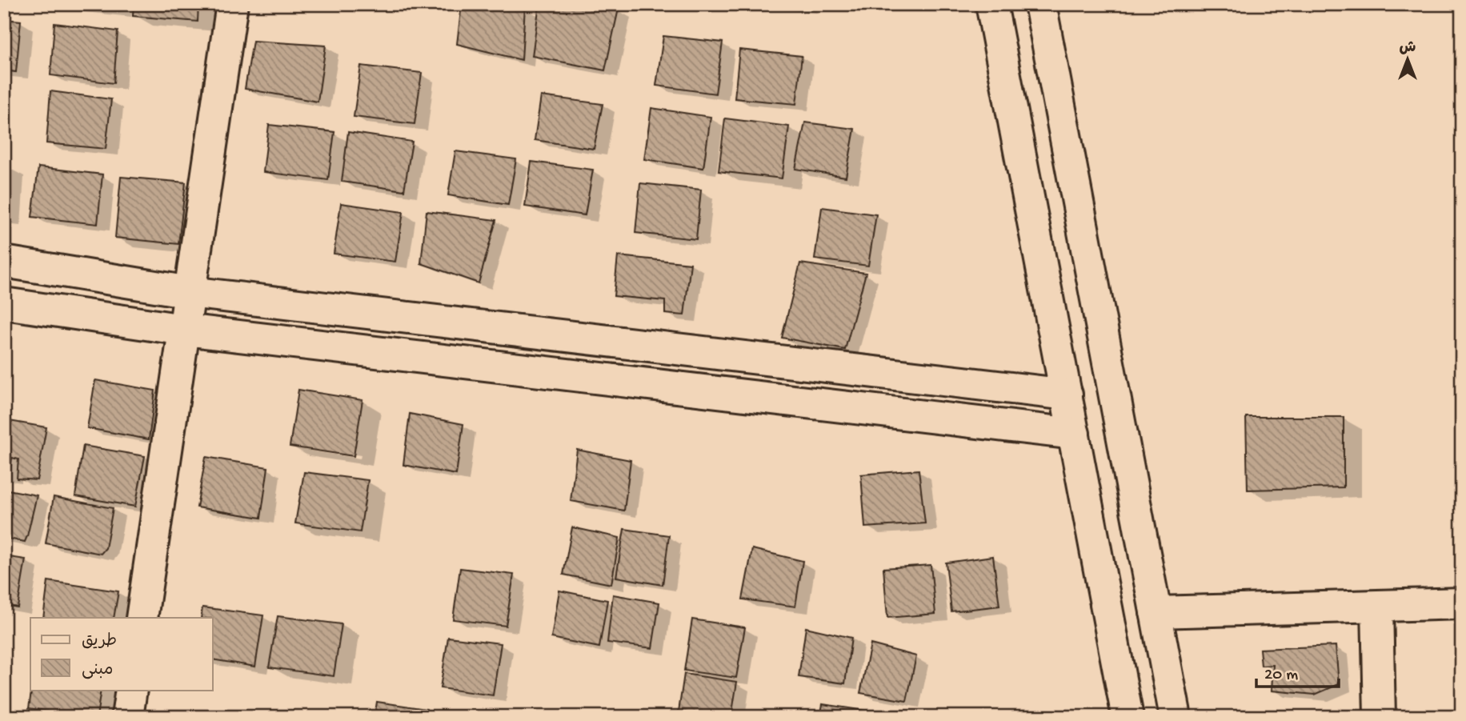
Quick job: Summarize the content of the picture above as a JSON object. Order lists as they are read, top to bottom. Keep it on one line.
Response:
{"legend":["طريق","مبنى"],"scale_bar":"20 m","north":"top"}
